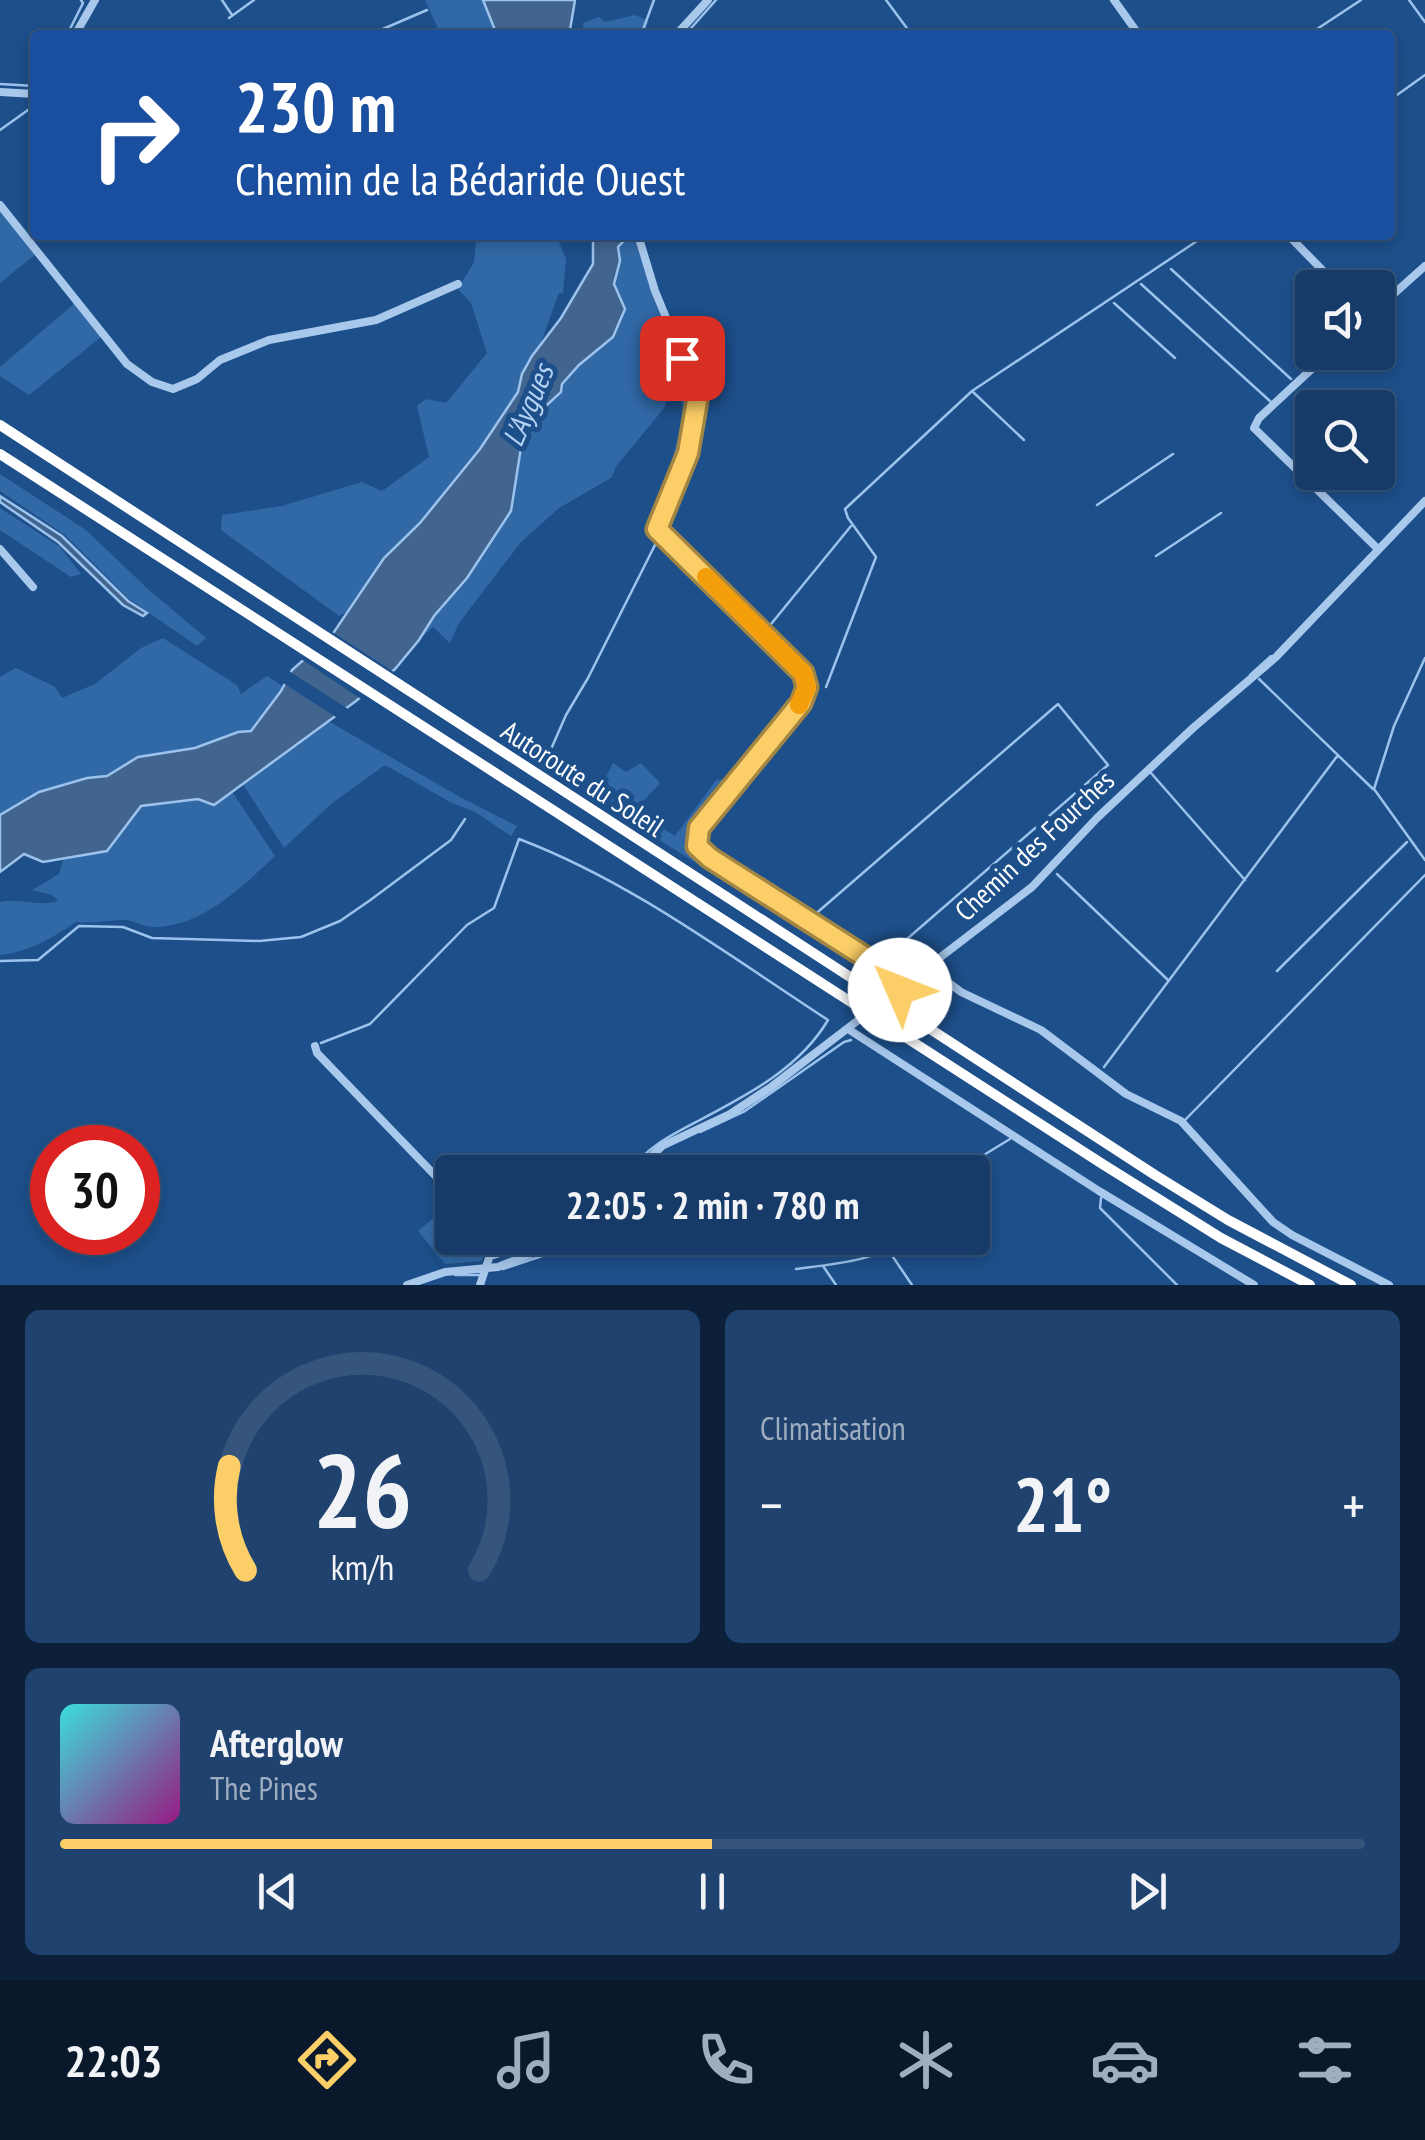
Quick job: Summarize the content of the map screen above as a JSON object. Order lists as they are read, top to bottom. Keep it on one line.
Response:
{"streets":{"highway":["Autoroute du Soleil"],"street":["Chemin des Fourches"]},"water":["L'Aygues"],"page":{"turn":["230 m","Chemin de la Bédaride Ouest"],"limit":"30","trip":"22:05 · 2 min · 780 m","tile":"Climatisation","heat":["−","21°","+"],"song":["Afterglow","The Pines"],"tabs":"22:03","gauge":["26","km/h"]}}
